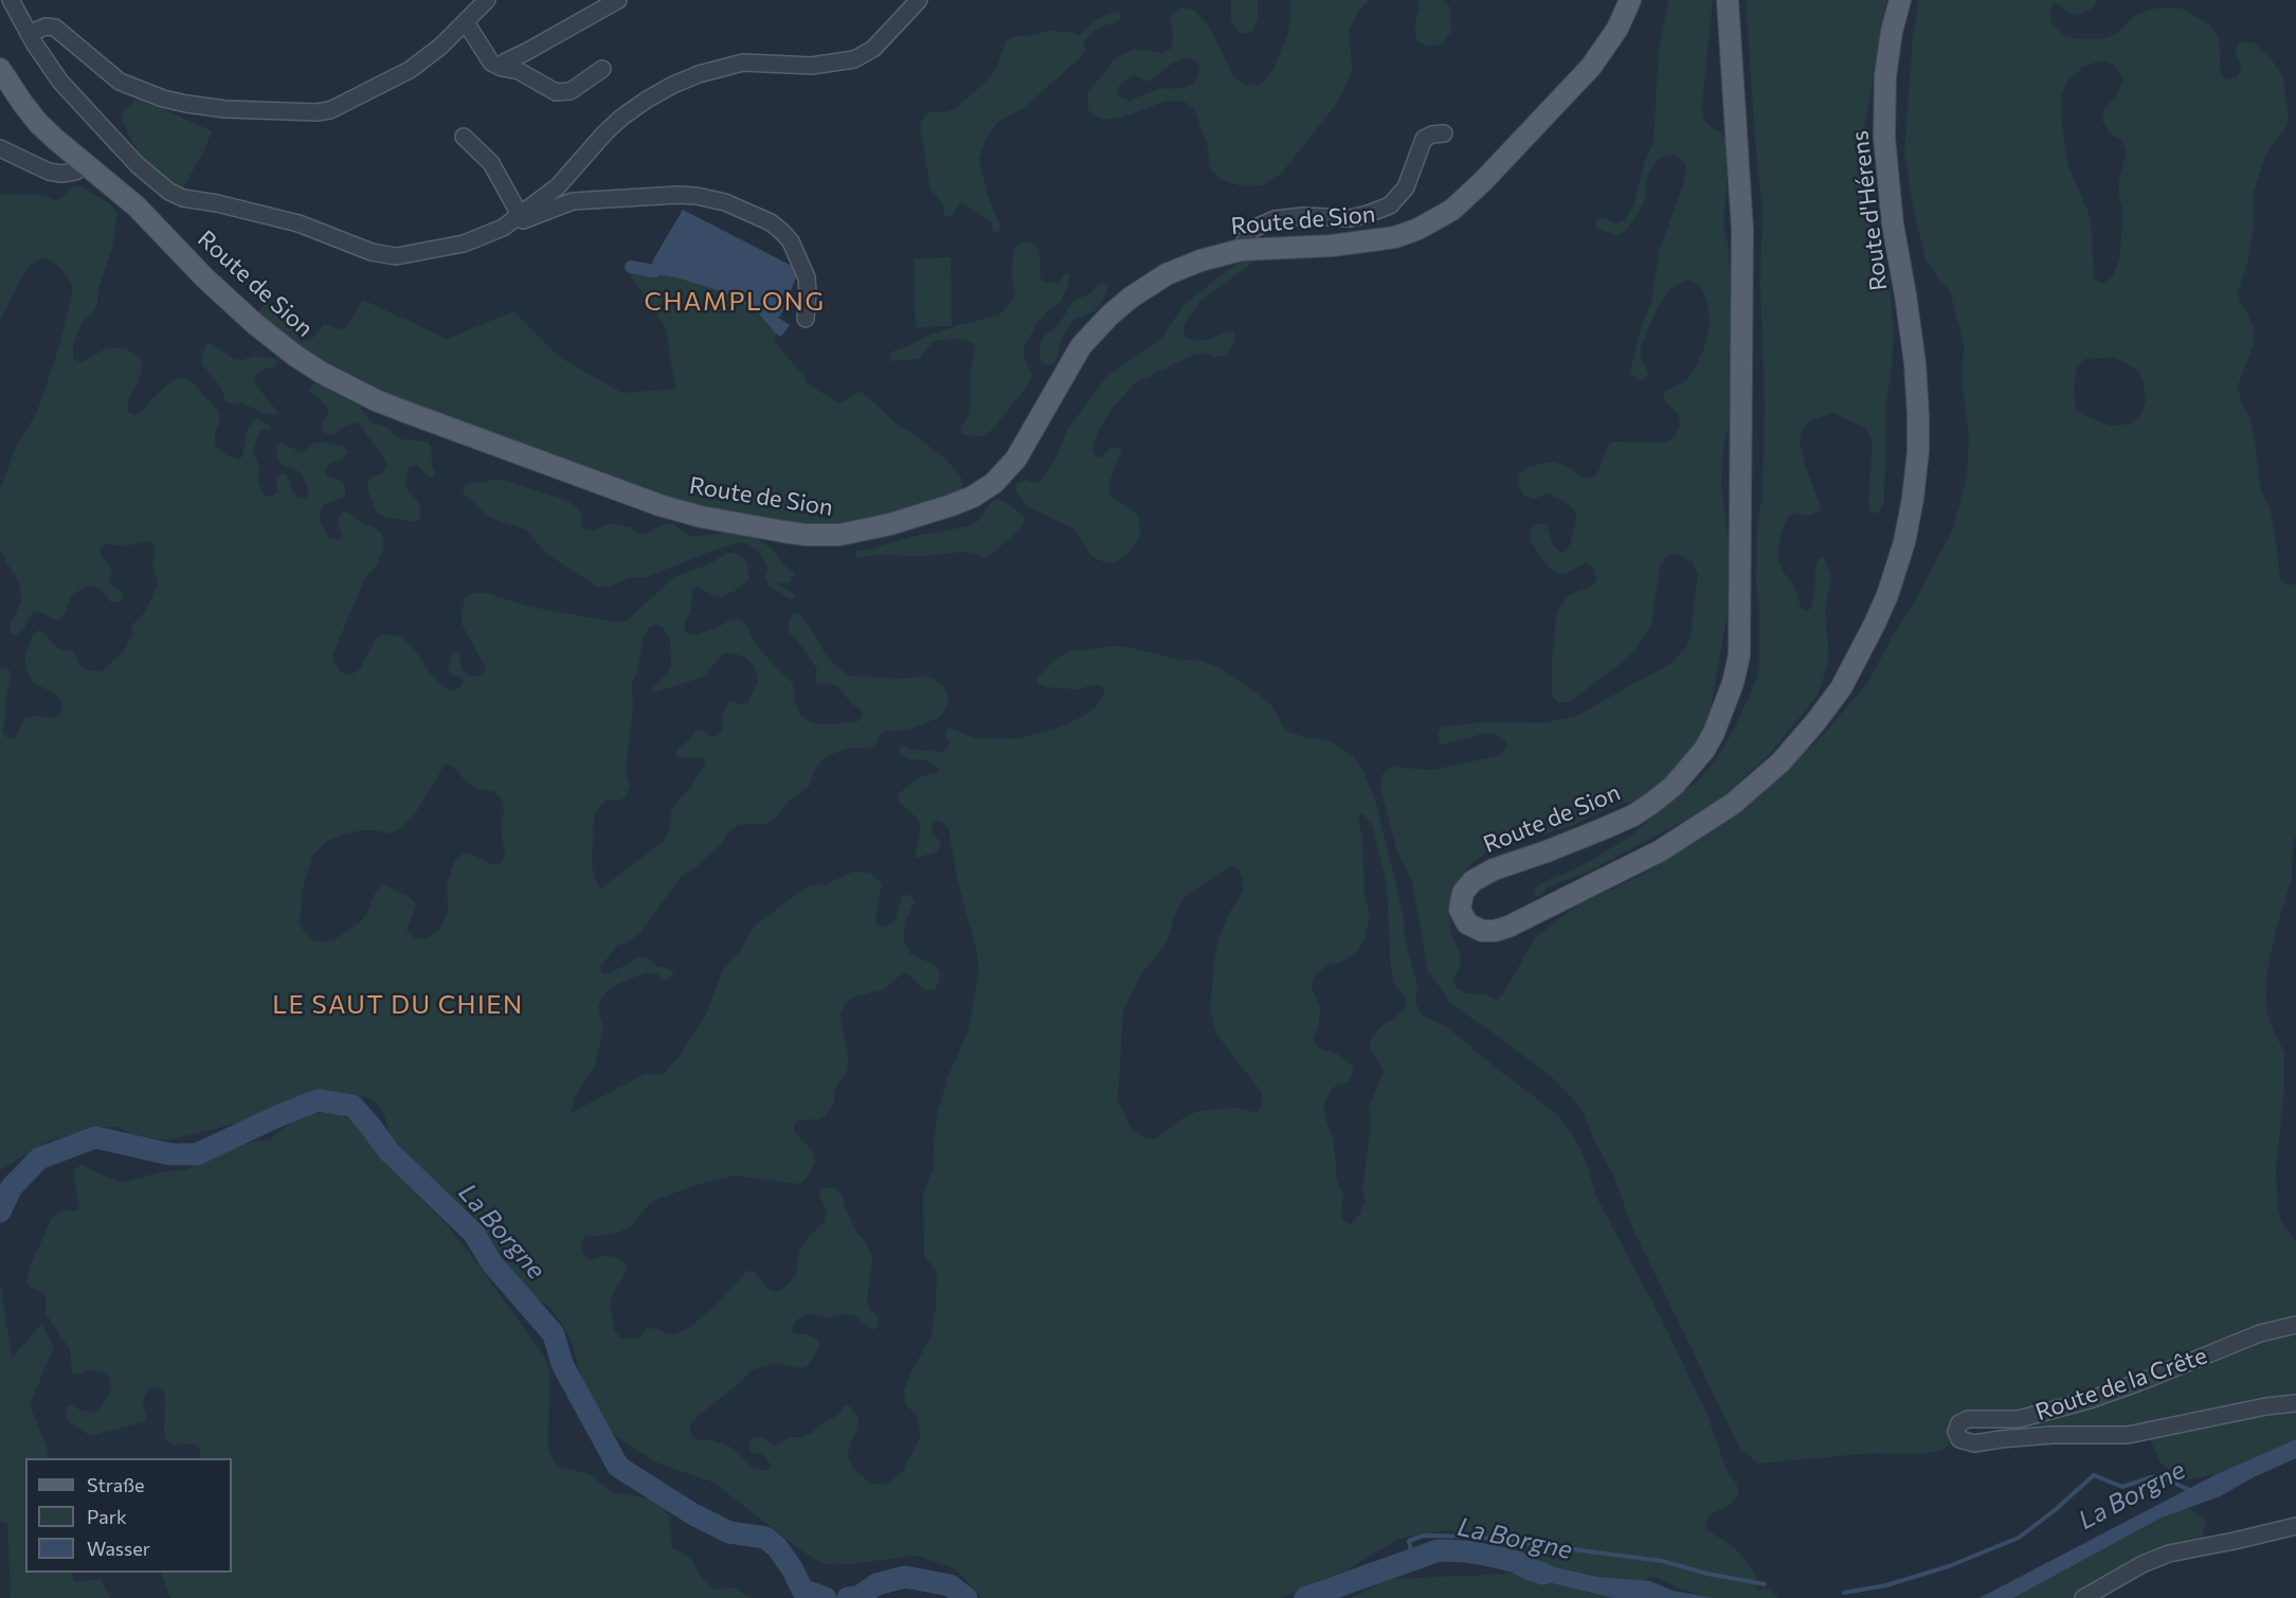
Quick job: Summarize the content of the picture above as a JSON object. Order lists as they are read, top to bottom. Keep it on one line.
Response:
{"streets":{"main road":["Route d'Hérens","Route de Sion"],"street":["Route de la Crête"]},"crossings":[["Route d'Hérens","Route de Sion"]],"districts":["CHAMPLONG","LE SAUT DU CHIEN"],"water":["La Borgne"],"legend":["Straße","Park","Wasser"]}
